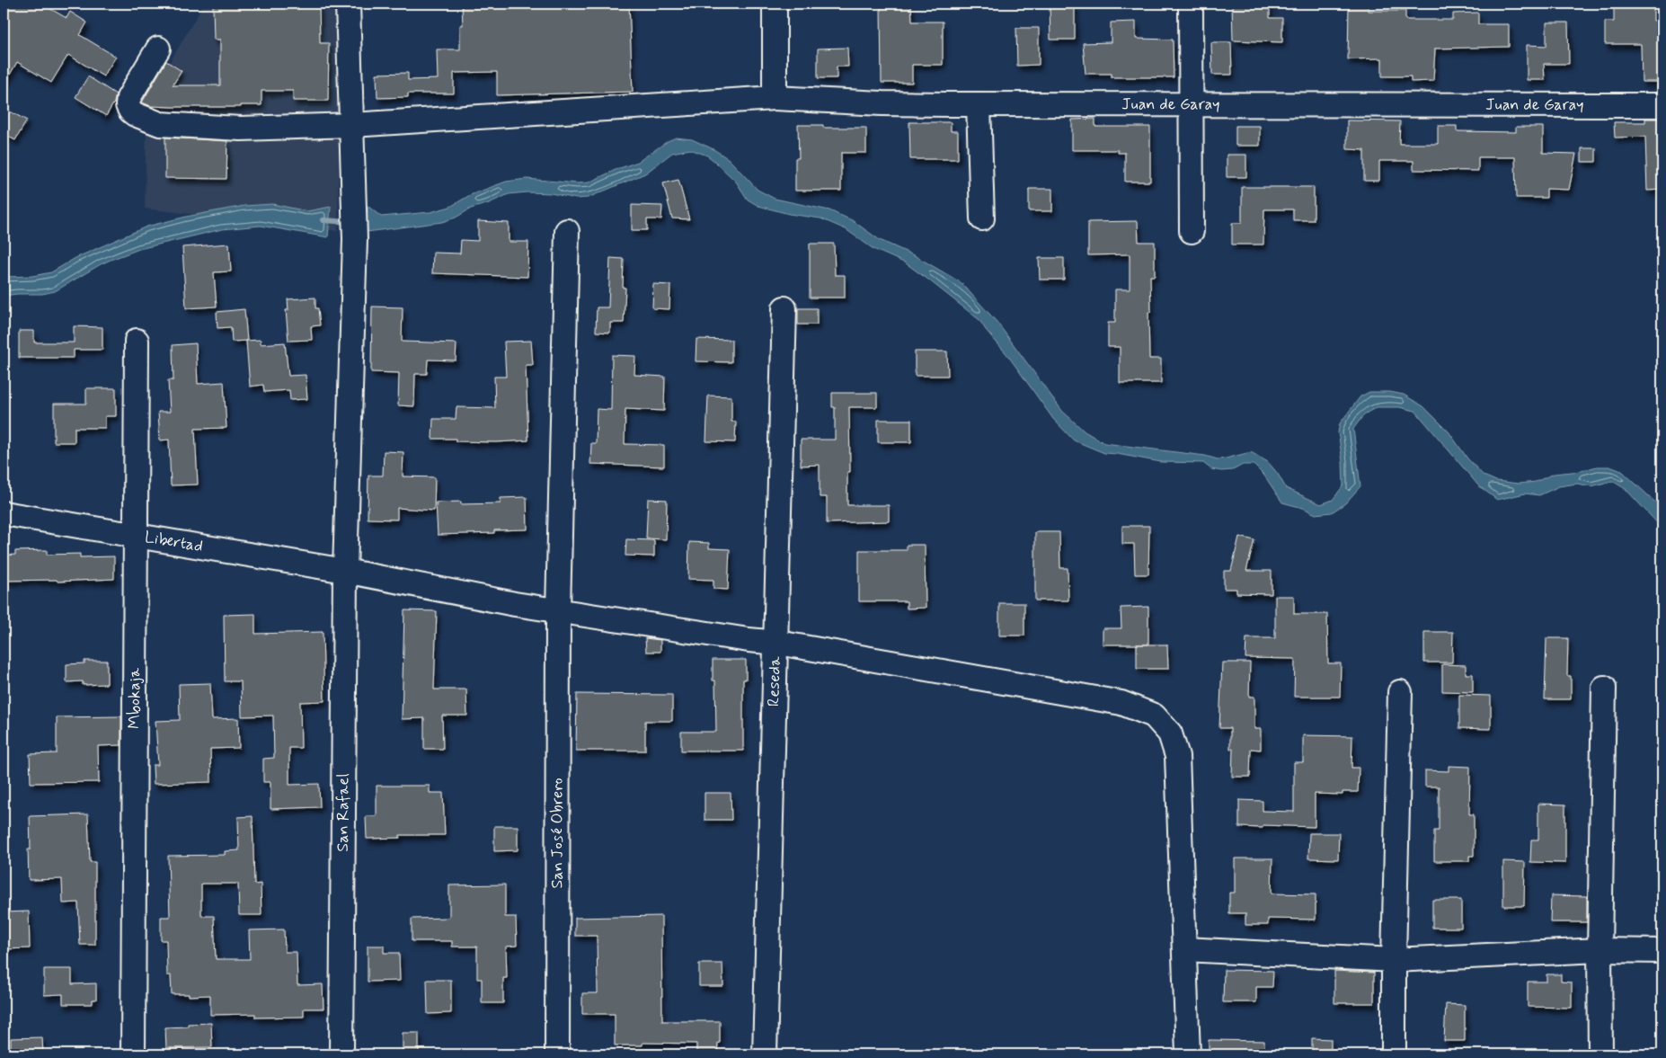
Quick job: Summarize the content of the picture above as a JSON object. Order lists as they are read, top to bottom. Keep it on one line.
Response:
{"streets":{"street":["Juan de Garay","Libertad","Reseda","Mbokaja","San Rafael","San José Obrero"]},"crossings":[["Juan de Garay","San Rafael"],["Libertad","Reseda"],["Libertad","Mbokaja"],["Libertad","San Rafael"],["Libertad","San José Obrero"]]}
